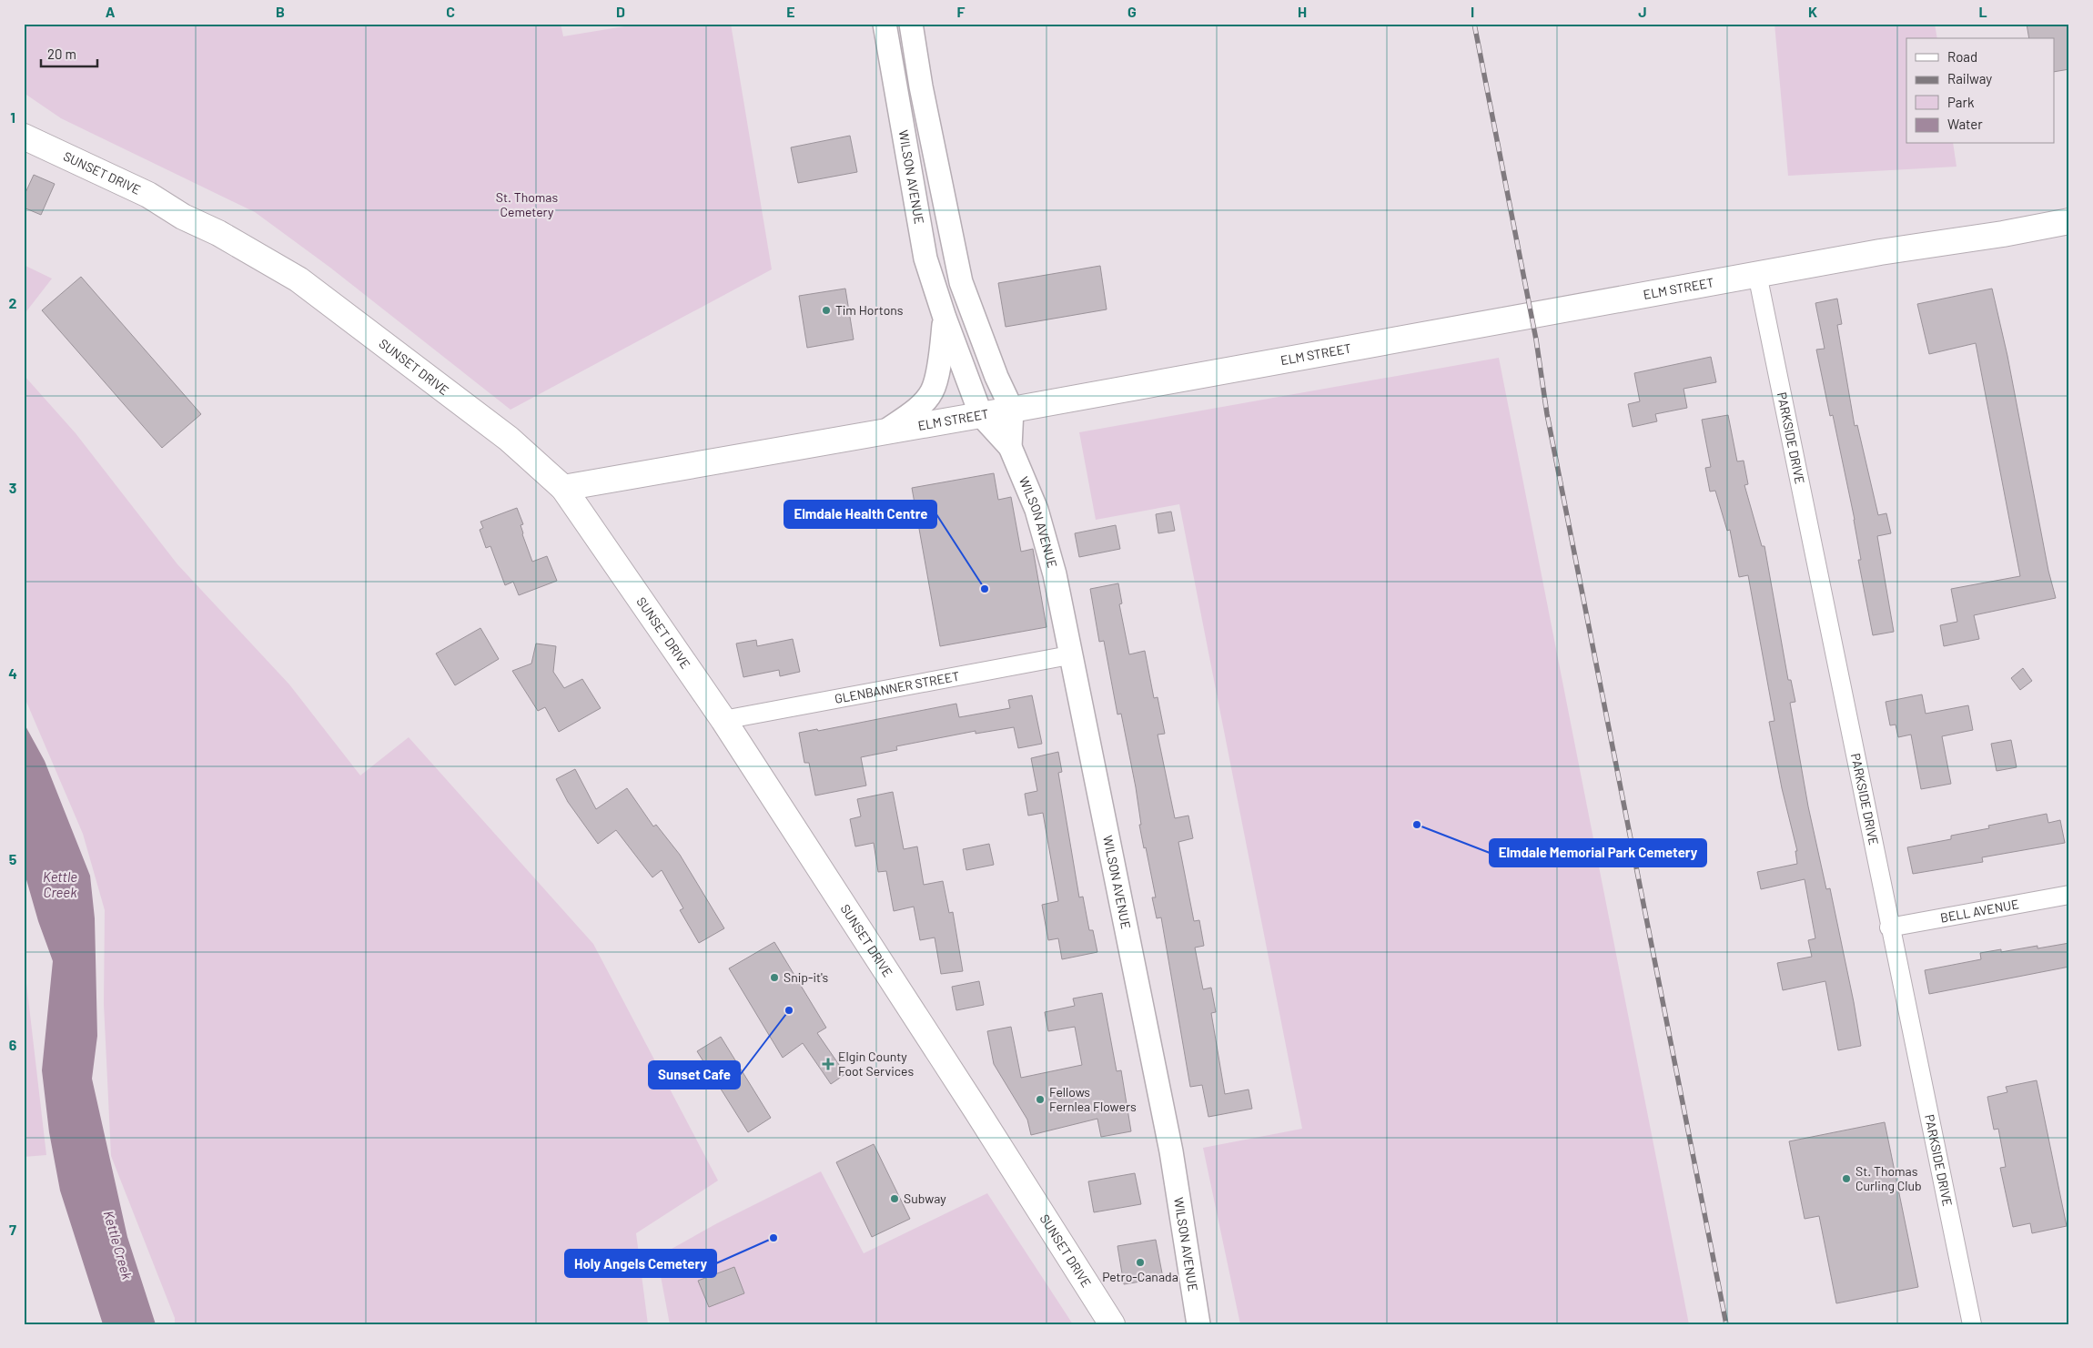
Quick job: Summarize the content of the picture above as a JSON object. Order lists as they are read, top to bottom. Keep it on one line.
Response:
{"streets":{"main road":["SUNSET DRIVE","ELM STREET"],"street":["WILSON AVENUE","PARKSIDE DRIVE","GLENBANNER STREET","BELL AVENUE"]},"crossings":[["SUNSET DRIVE","ELM STREET"],["SUNSET DRIVE","GLENBANNER STREET"],["WILSON AVENUE","ELM STREET"],["WILSON AVENUE","GLENBANNER STREET"],["ELM STREET","PARKSIDE DRIVE"],["PARKSIDE DRIVE","BELL AVENUE"]],"water":["Kettle Creek"],"parks":["St. Thomas Cemetery"],"places":{"other":["Tim Hortons","Elmdale Health Centre","Elmdale Memorial Park Cemetery","Snip-it's","Sunset Cafe","Fellows Fernlea Flowers","St. Thomas Curling Club","Subway","Holy Angels Cemetery","Petro-Canada"],"health":["Elgin County Foot Services"]},"legend":["Road","Railway","Park","Water"],"scale_bar":"20 m","grid":{"columns":["A","B","C","D","E","F","G","H","I","J","K","L"],"rows":["1","2","3","4","5","6","7"]}}
